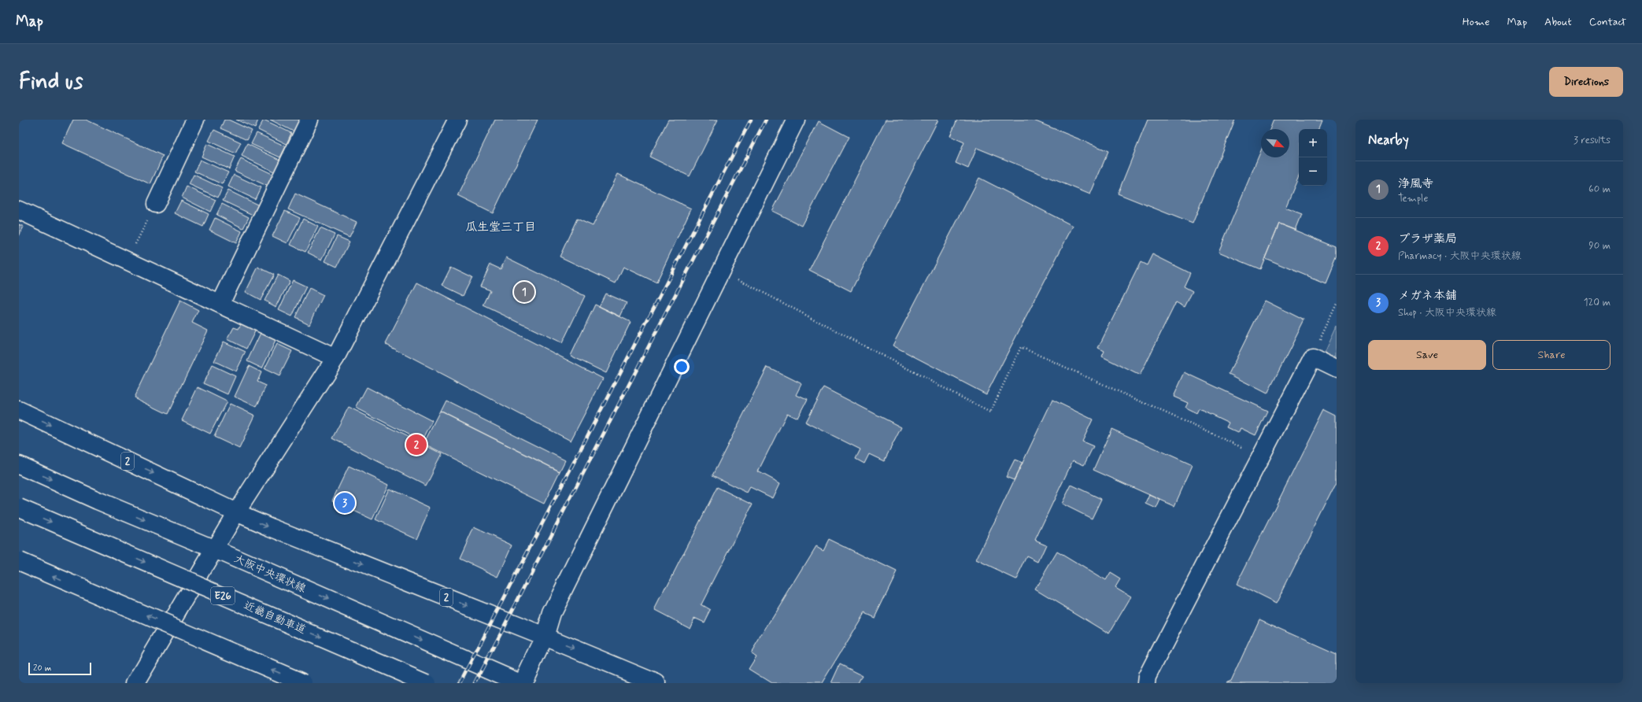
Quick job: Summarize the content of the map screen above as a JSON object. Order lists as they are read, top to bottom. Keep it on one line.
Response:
{"streets":{"main road":["2","大阪中央環状線","E26","近畿自動車道"]},"districts":["瓜生堂三丁目"],"scale_bar":"20 m","north":"bottom right","page":{"header":"Map","nav":["Home","Map","About","Contact"],"buttons":["Directions",["Save","Share"]],"title":"Find us","heading":["Nearby","3 results"],"map_buttons":["+","−"],"list":[{"mark":"1","name":"浄風寺","note":"Temple","value":"60 m"},{"mark":"2","name":"プラザ薬局","note":"Pharmacy · 大阪中央環状線","value":"90 m"},{"mark":"3","name":"メガネ本舗","note":"Shop · 大阪中央環状線","value":"120 m"}],"pins":["1","2","3"],"scale":"20 m"}}
